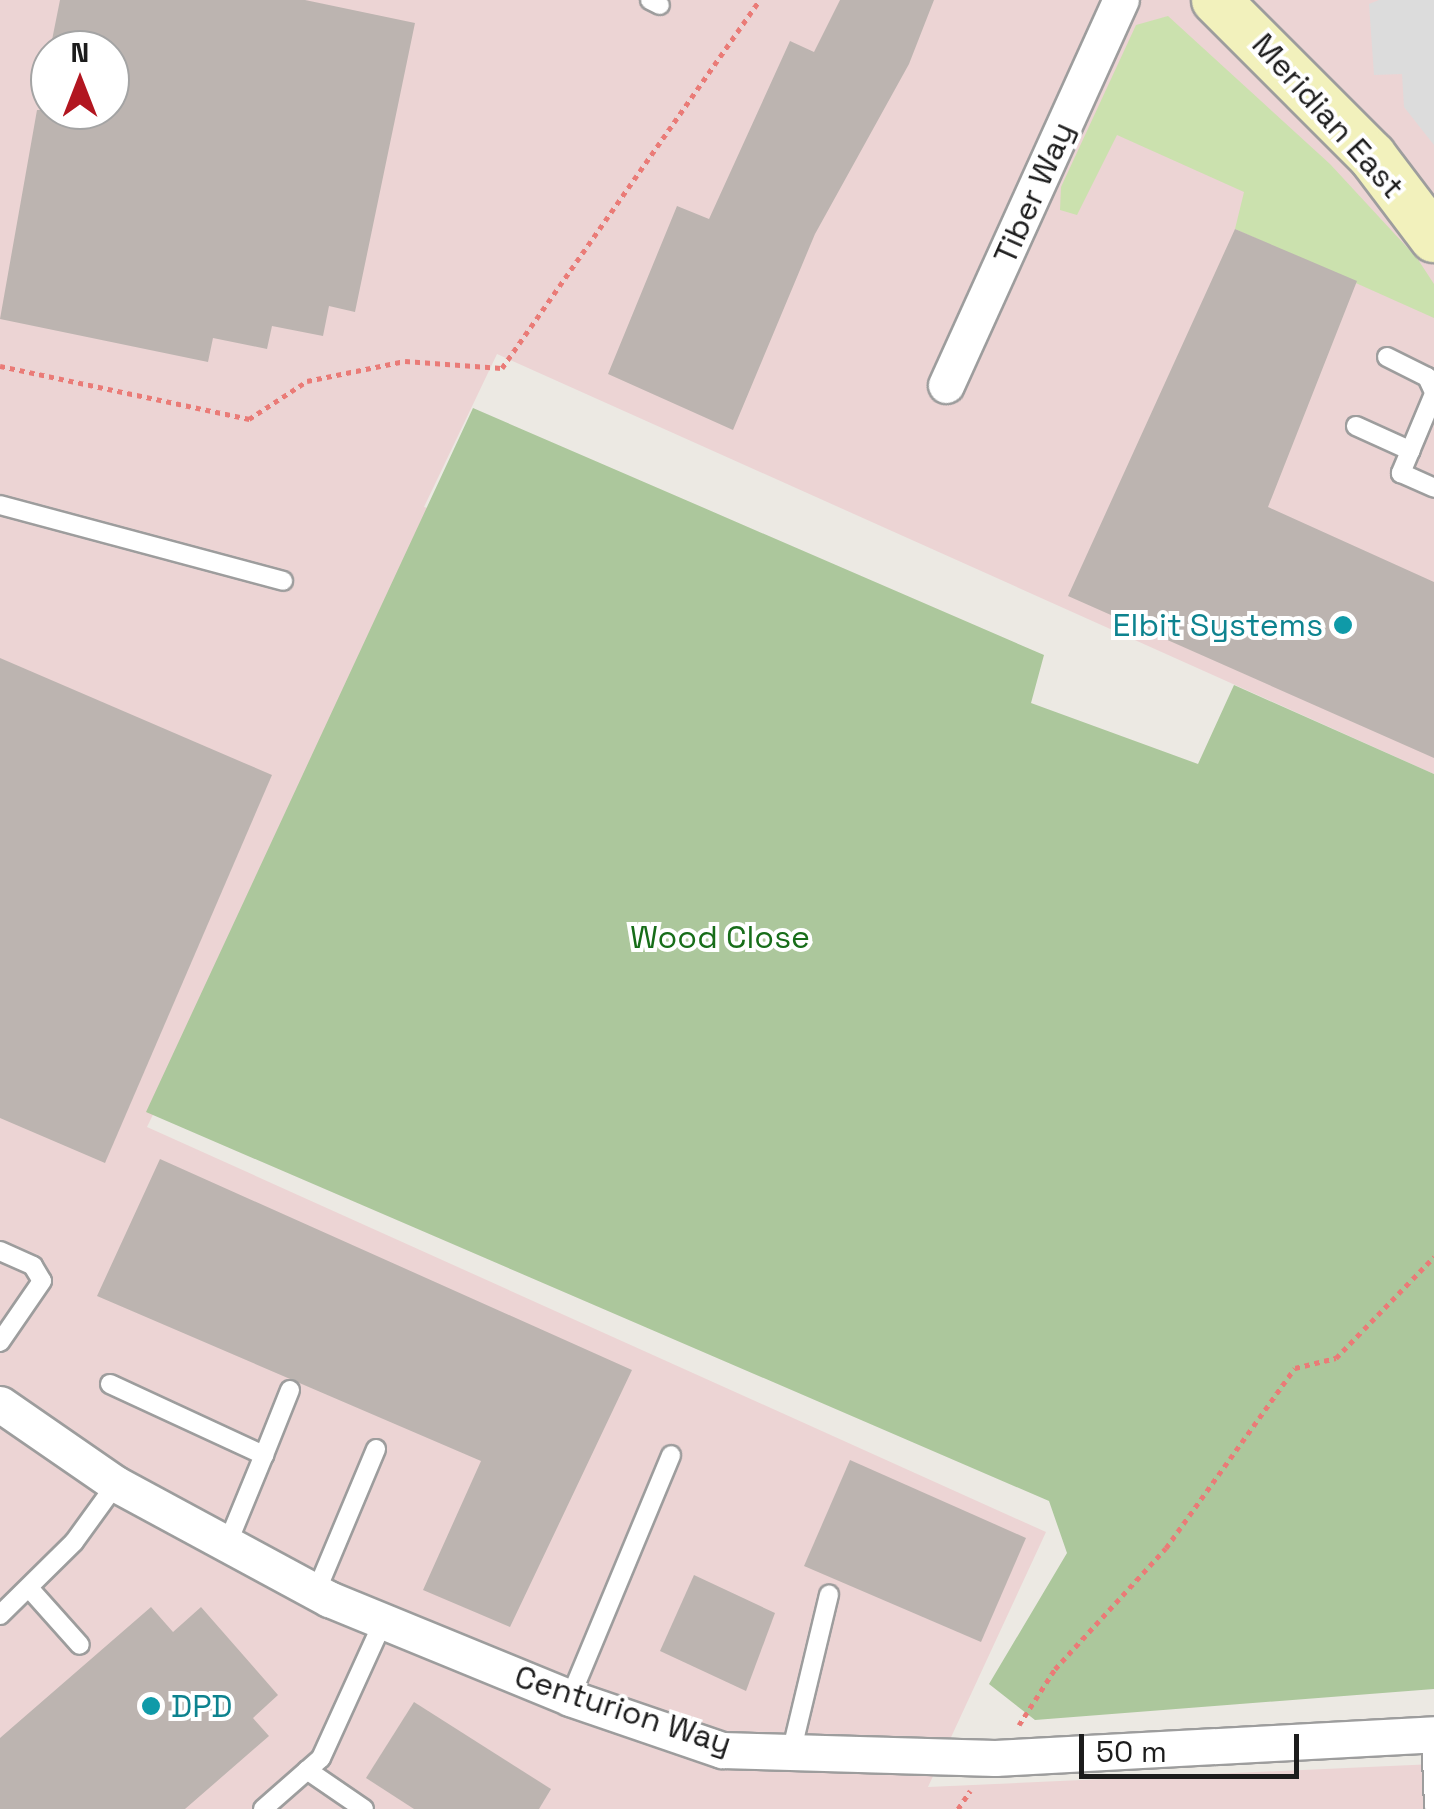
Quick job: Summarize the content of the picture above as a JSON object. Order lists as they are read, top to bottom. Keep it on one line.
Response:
{"streets":{"street":["Meridian East","Tiber Way","Centurion Way"]},"parks":["Wood Close"],"places":["Elbit Systems","DPD"],"scale_bar":"50 m","north":"top"}
